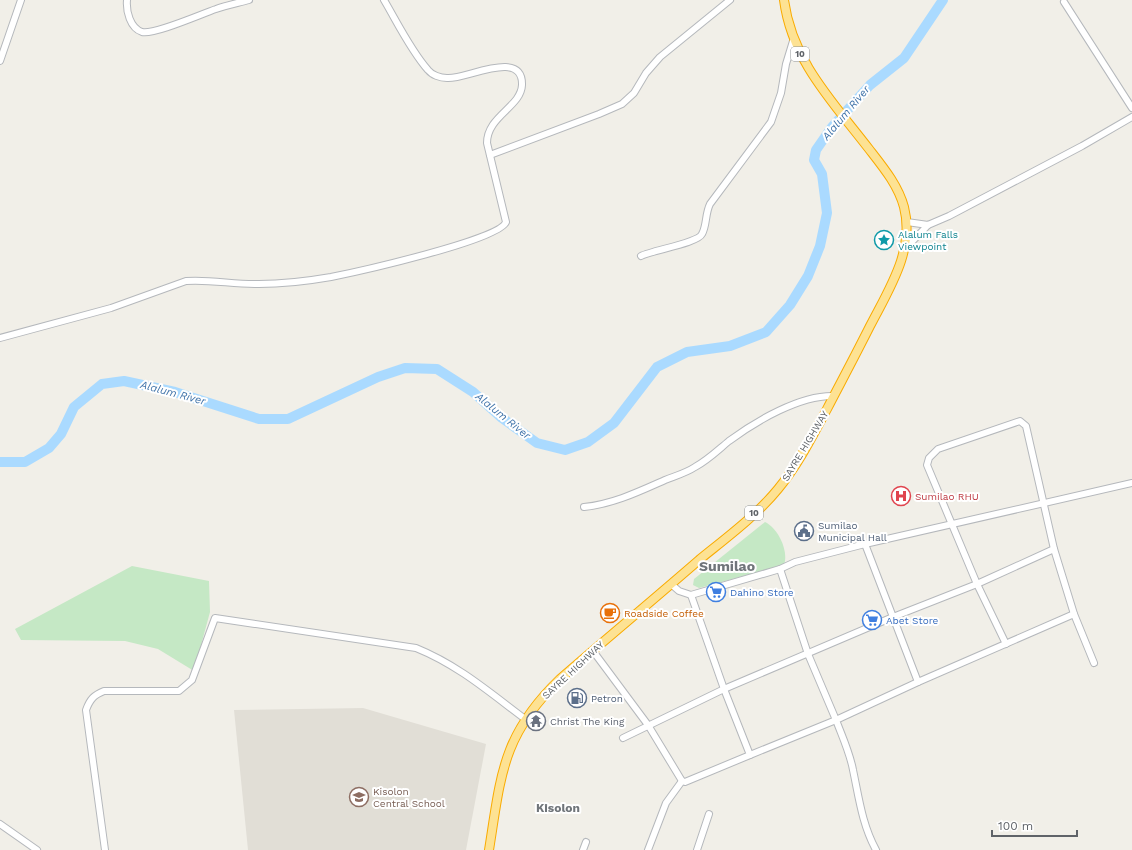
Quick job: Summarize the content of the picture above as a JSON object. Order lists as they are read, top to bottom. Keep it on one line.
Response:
{"streets":{"highway":["10","SAYRE HIGHWAY"]},"districts":["Sumilao","Kisolon"],"water":["Alalum River"],"places":{"place":["Alalum Falls Viewpoint"],"hospital":["Sumilao RHU"],"public building":["Sumilao Municipal Hall"],"supermarket":["Dahino Store","Abet Store"],"cafe":["Roadside Coffee"],"fuel station":["Petron"],"temple":["Christ The King"],"school or university":["Kisolon Central School"]},"scale_bar":"100 m"}
